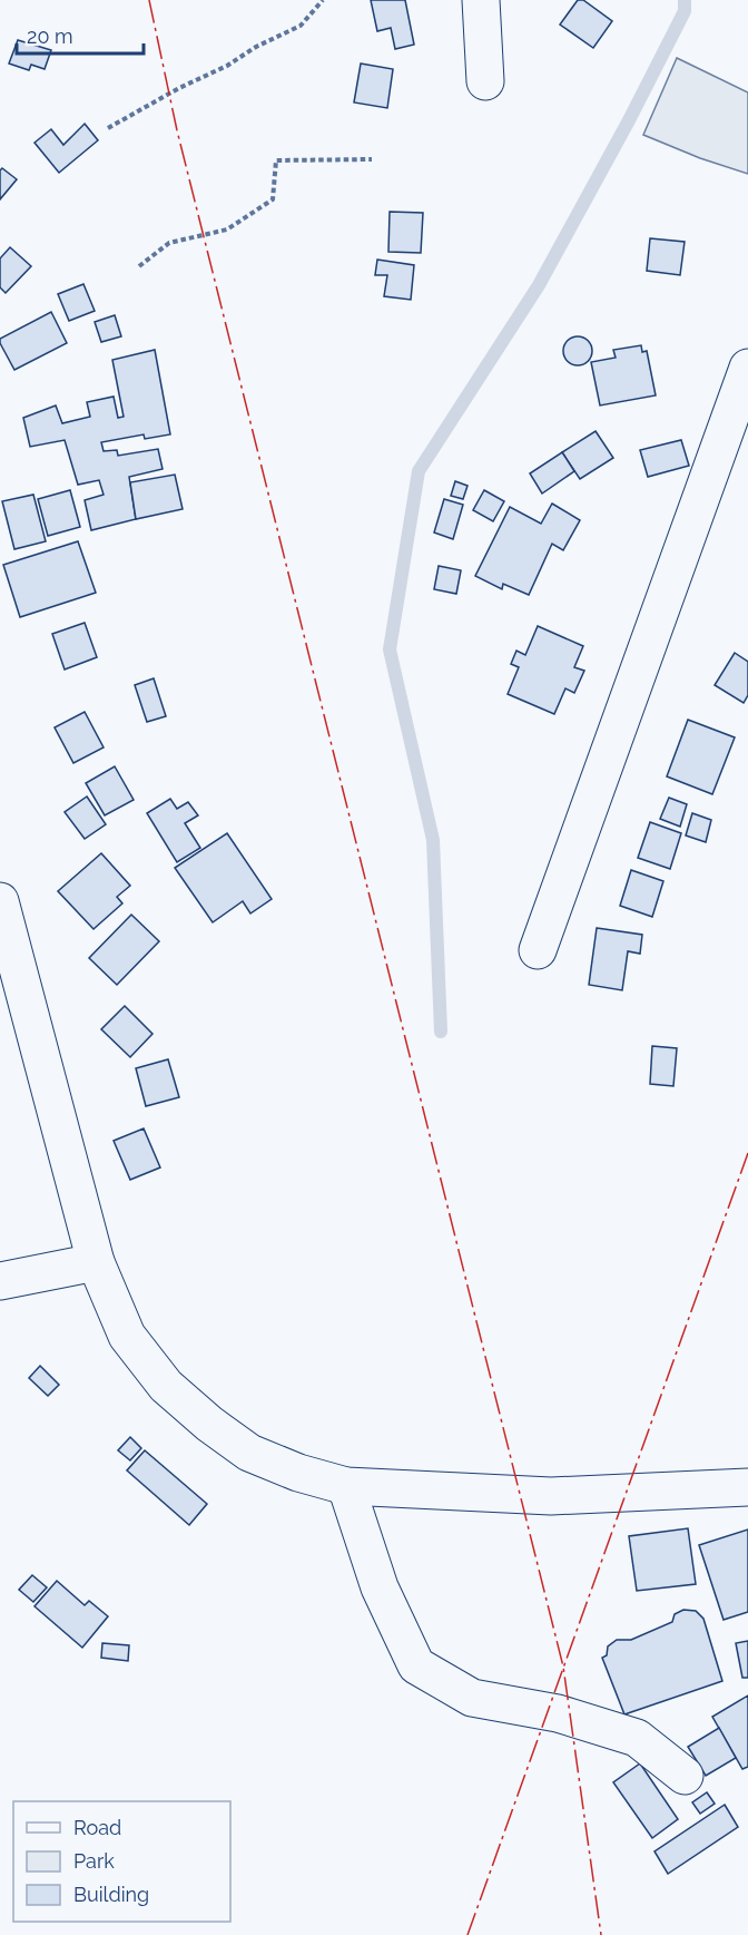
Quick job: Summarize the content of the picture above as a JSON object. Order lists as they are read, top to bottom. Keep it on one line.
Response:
{"legend":["Road","Park","Building"],"scale_bar":"20 m"}
